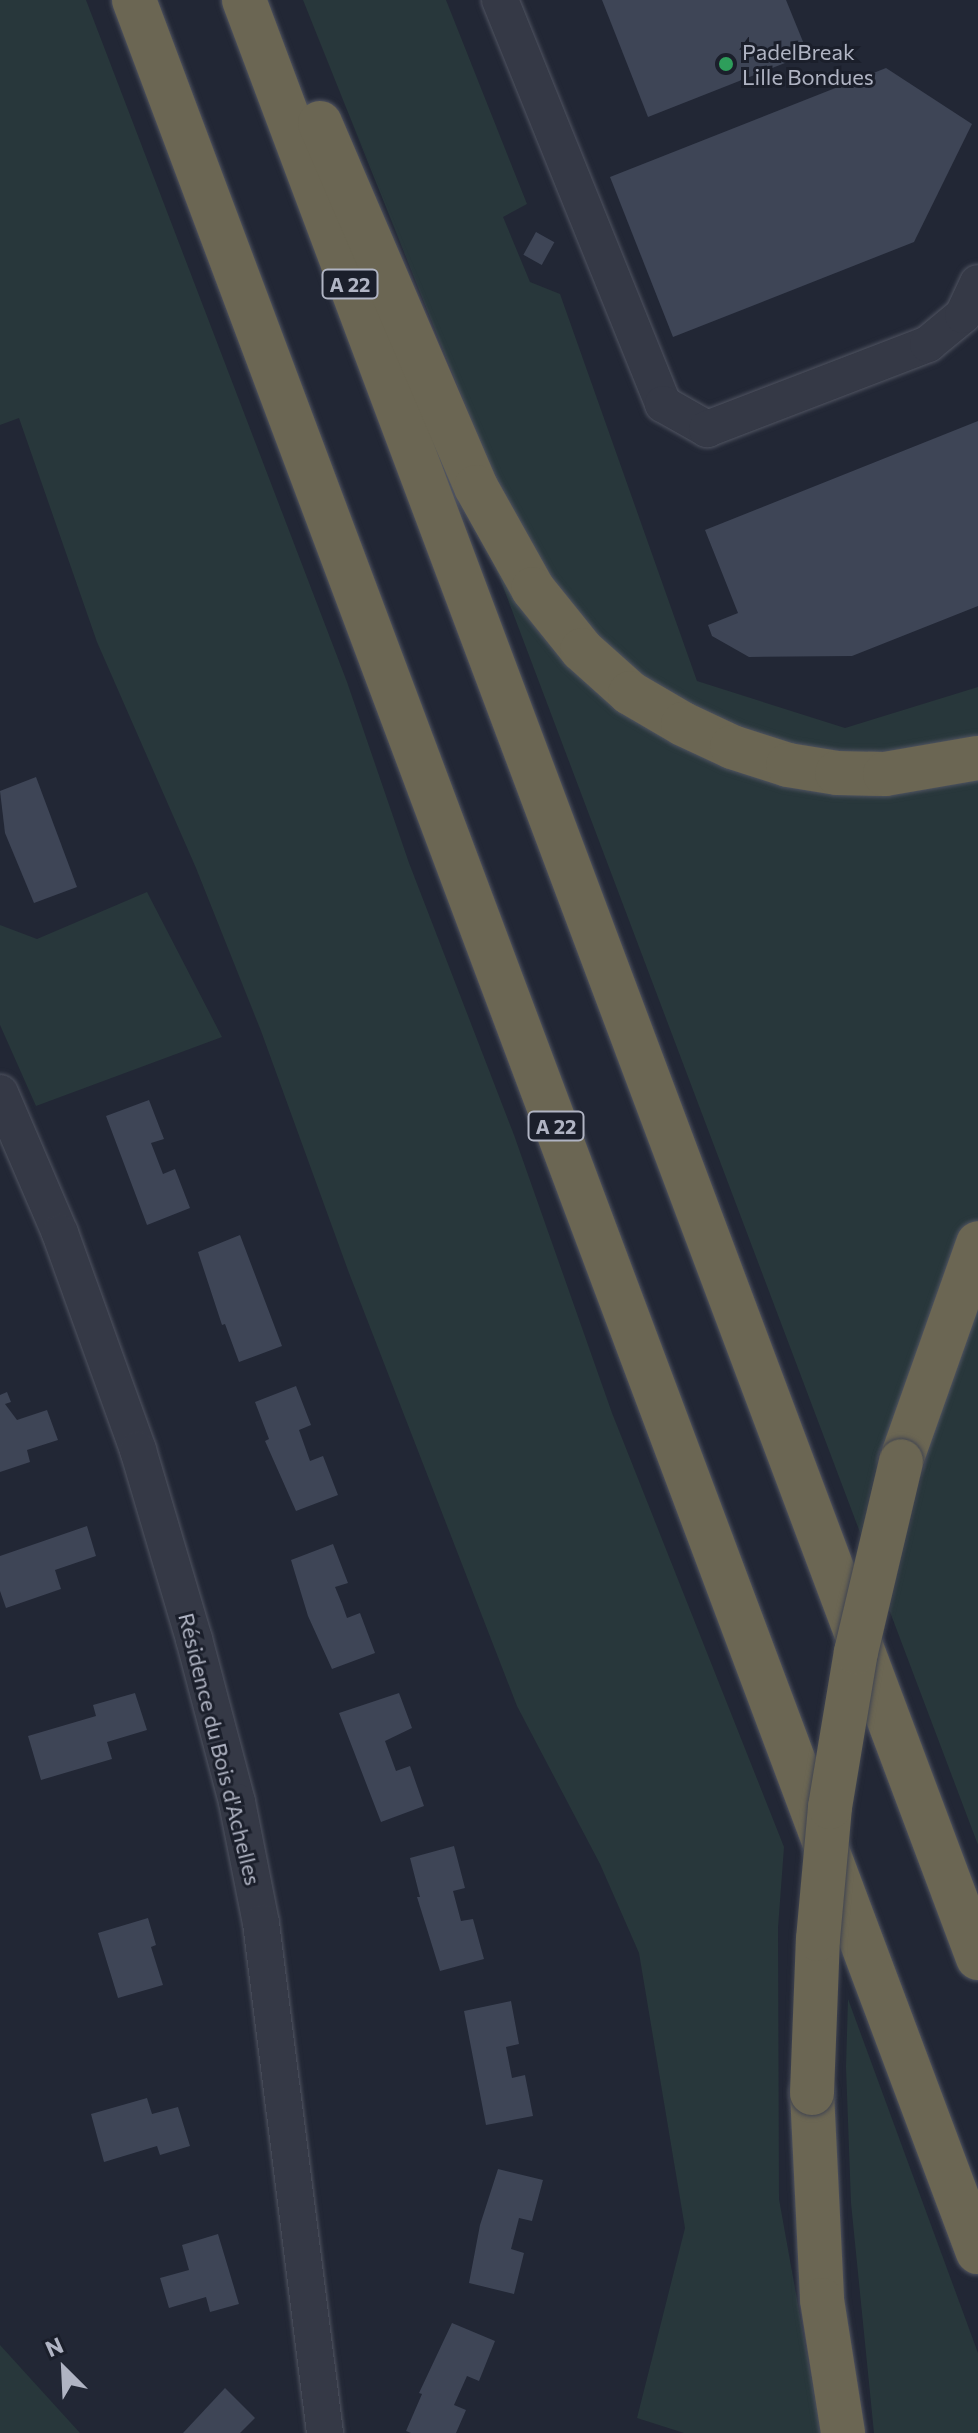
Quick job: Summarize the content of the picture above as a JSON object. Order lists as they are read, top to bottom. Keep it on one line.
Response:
{"streets":{"highway":["A 22"],"street":["Résidence du Bois d'Achelles"]},"places":["PadelBreak Lille Bondues"],"north":"top left"}
